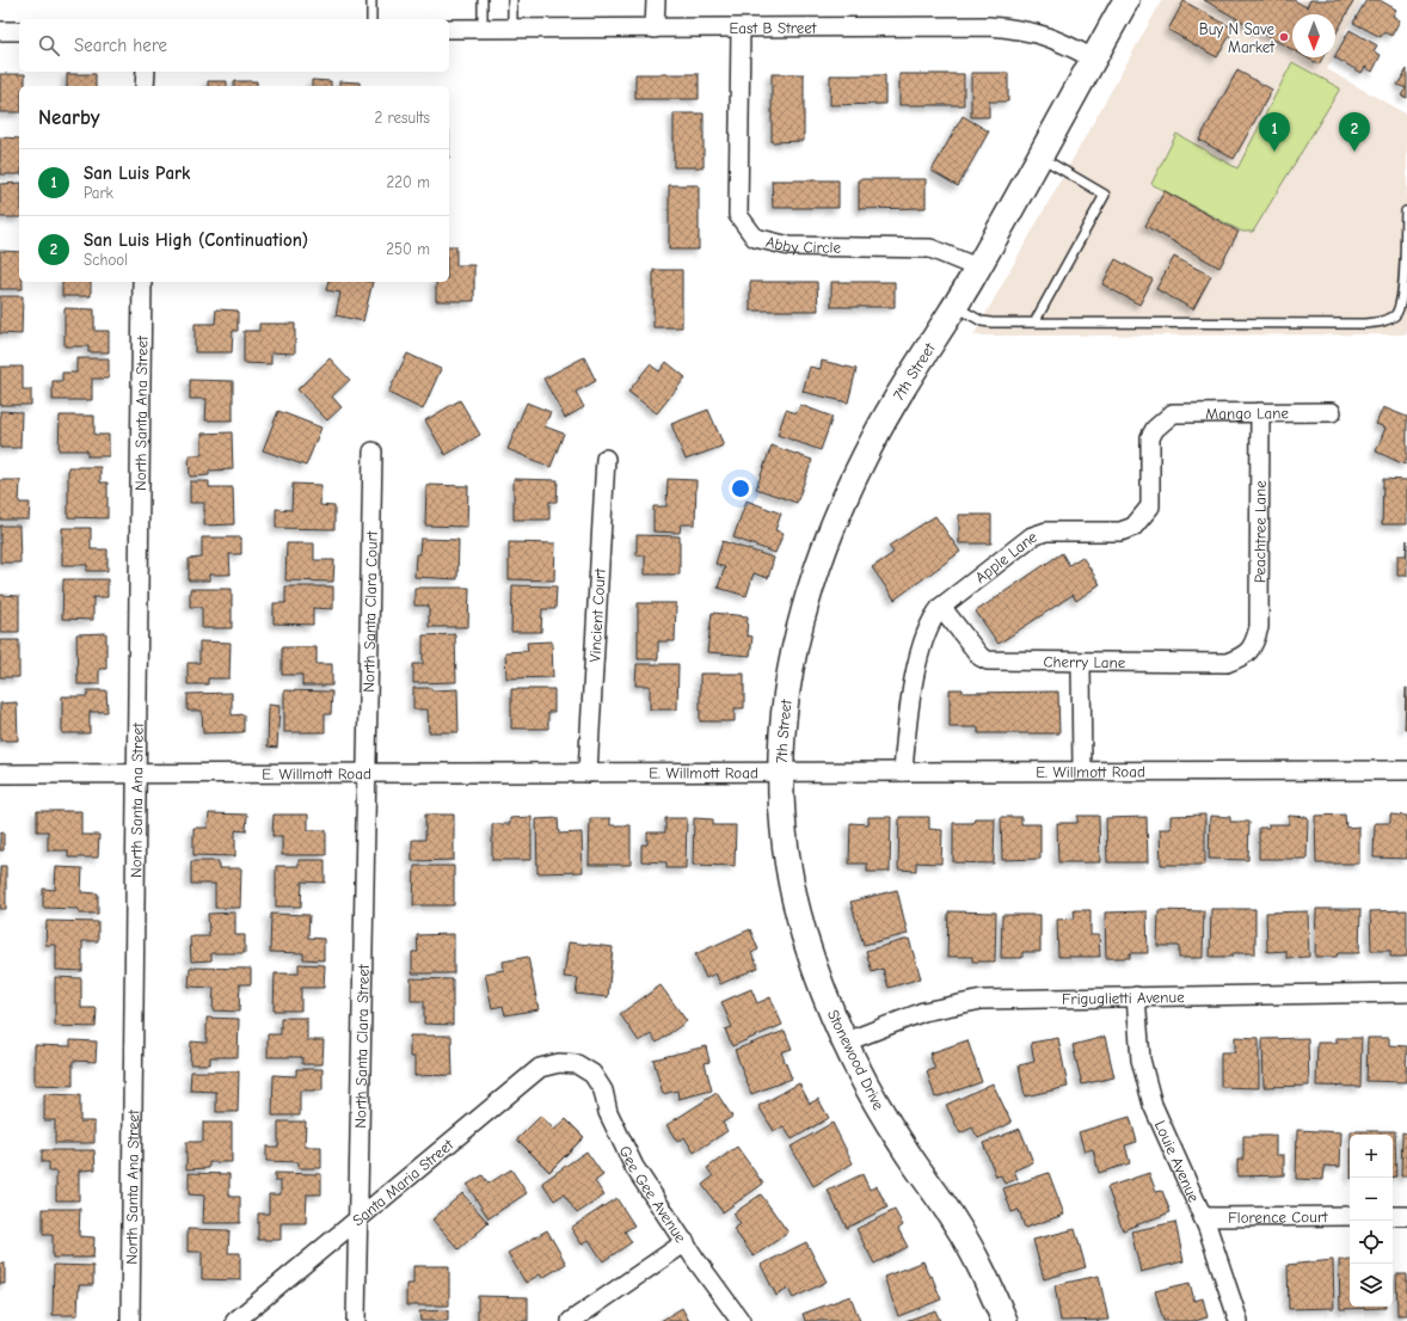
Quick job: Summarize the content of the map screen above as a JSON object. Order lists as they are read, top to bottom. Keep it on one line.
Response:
{"streets":{"street":["East B Street","Abby Circle","7th Street","North Santa Ana Street","Mango Lane","Peachtree Lane","Apple Lane","North Santa Clara Court","Vincient Court","Cherry Lane","E. Willmott Road","Friguglietti Avenue","North Santa Clara Street","Stonewood Drive","Louie Avenue","Santa Maria Street","Gee Gee Avenue","Florence Court"]},"crossings":[["East B Street","Abby Circle"],["East B Street","7th Street"],["Abby Circle","7th Street"],["7th Street","E. Willmott Road"],["7th Street","Stonewood Drive"],["North Santa Ana Street","E. Willmott Road"],["Mango Lane","Peachtree Lane"],["Mango Lane","Apple Lane"],["Peachtree Lane","Cherry Lane"],["Apple Lane","Cherry Lane"],["Apple Lane","E. Willmott Road"],["North Santa Clara Court","E. Willmott Road"],["North Santa Clara Court","North Santa Clara Street"],["Vincient Court","E. Willmott Road"],["E. Willmott Road","North Santa Clara Street"],["E. Willmott Road","Stonewood Drive"],["Friguglietti Avenue","Stonewood Drive"],["Friguglietti Avenue","Louie Avenue"],["North Santa Clara Street","Santa Maria Street"],["Louie Avenue","Florence Court"],["Santa Maria Street","Gee Gee Avenue"]],"places":["Buy N Save Market"],"north":"bottom","page":{"search":"Search here","heading":["Nearby","2 results"],"pins":["1","2"],"list":[{"mark":"1","name":"San Luis Park","note":"Park","value":"220 m"},{"mark":"2","name":"San Luis High (Continuation)","note":"School","value":"250 m"}],"map_buttons":["+","−"]}}
